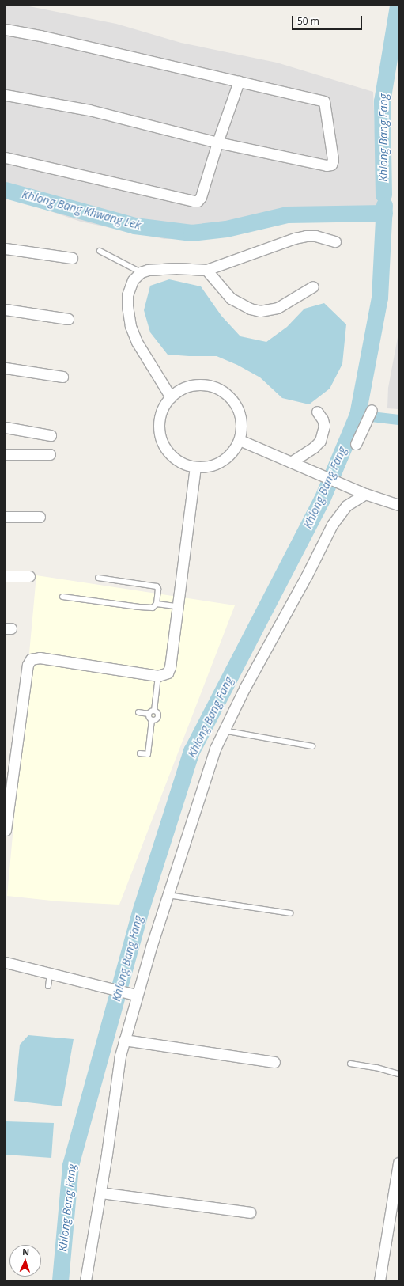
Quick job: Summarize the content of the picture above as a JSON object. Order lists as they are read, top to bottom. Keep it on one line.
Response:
{"water":["Khlong Bang Fang","Khlong Bang Khwang Lek"],"scale_bar":"50 m","north":"top"}
